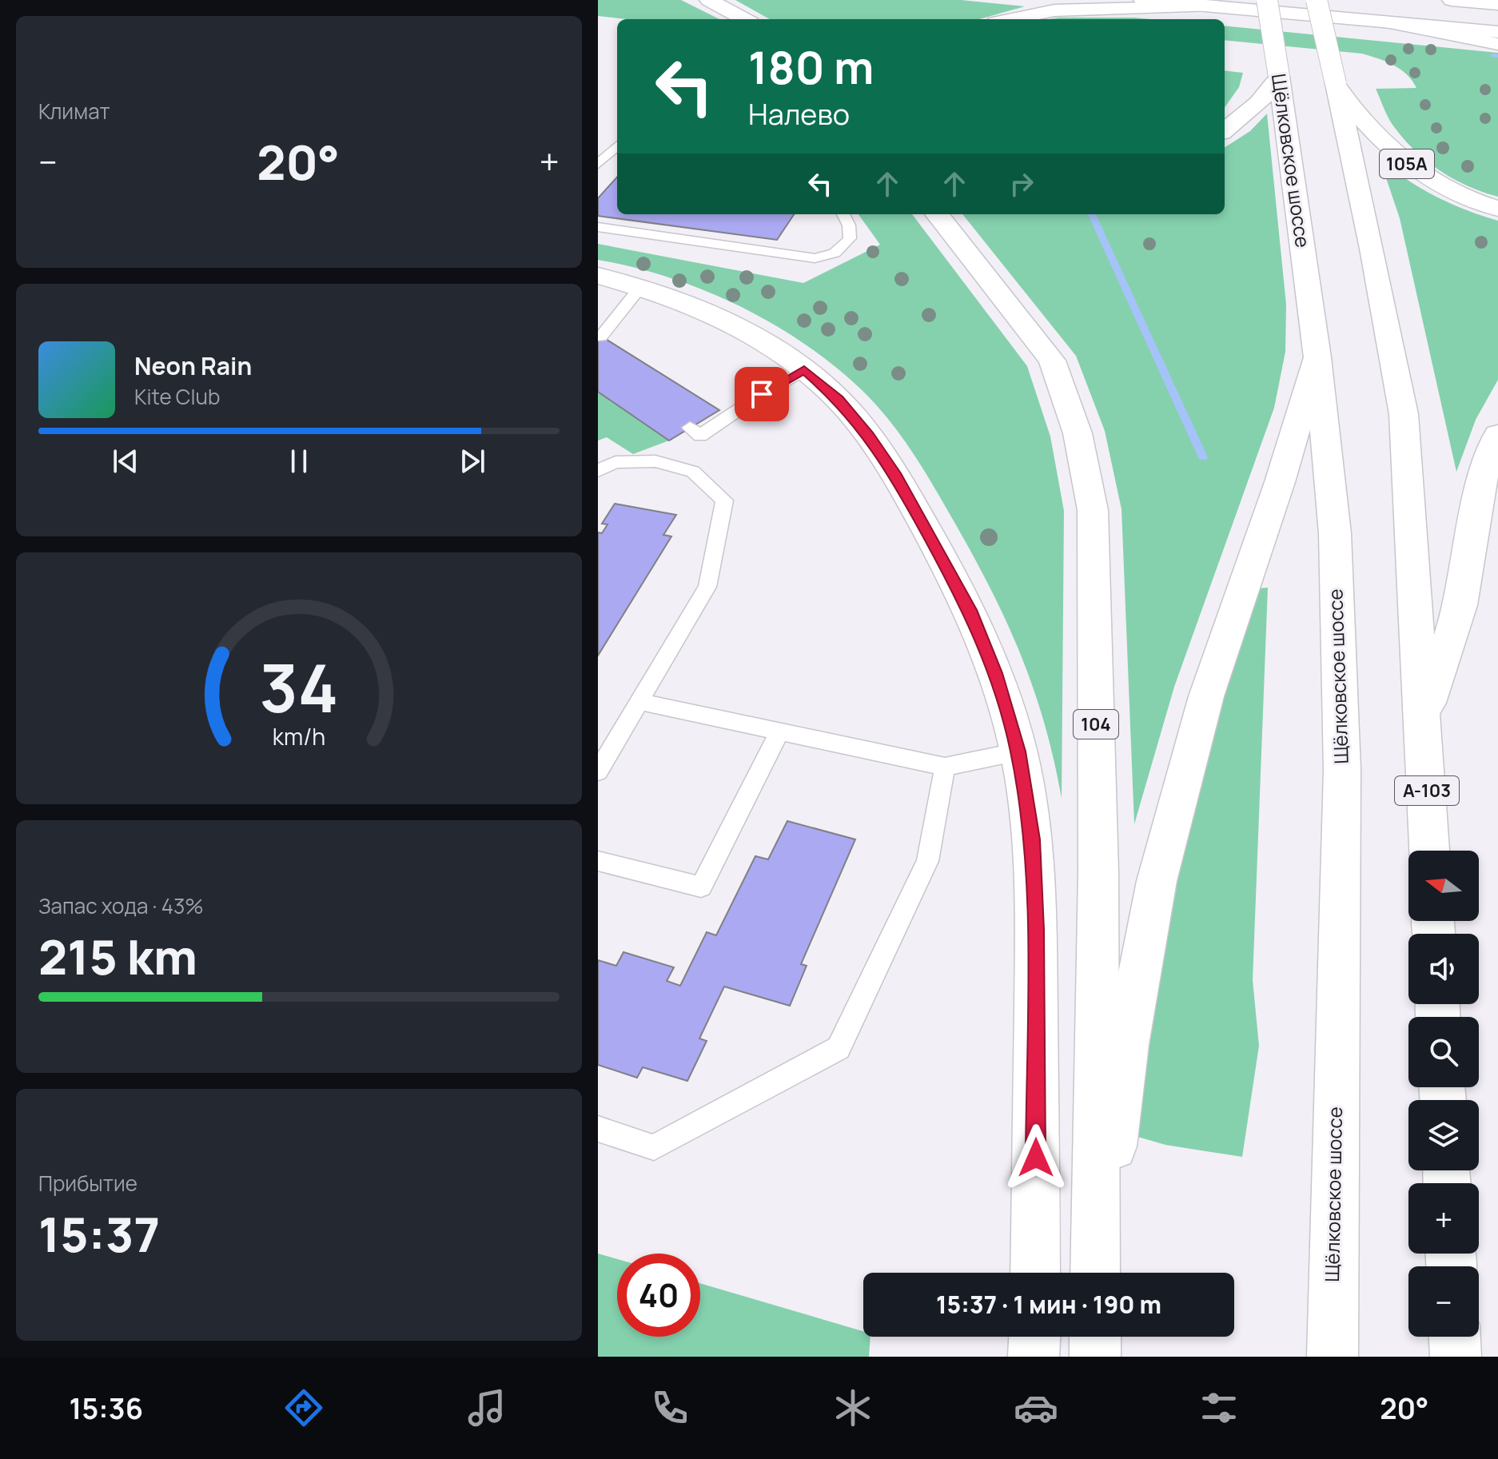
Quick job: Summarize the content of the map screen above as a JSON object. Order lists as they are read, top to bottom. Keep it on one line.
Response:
{"streets":{"main road":["Щёлковское шоссе","105A","104","А-103"]},"north":"left","page":{"tile":["Климат",["Запас хода · 43%","215 km"],["Прибытие","15:37"]],"turn":["180 m","Налево"],"heat":["−","20°","+"],"song":["Neon Rain","Kite Club"],"map_buttons":["+","−"],"limit":"40","trip":"15:37 · 1 мин · 190 m","tabs":["15:36","20°"],"gauge":["34","km/h"]}}
